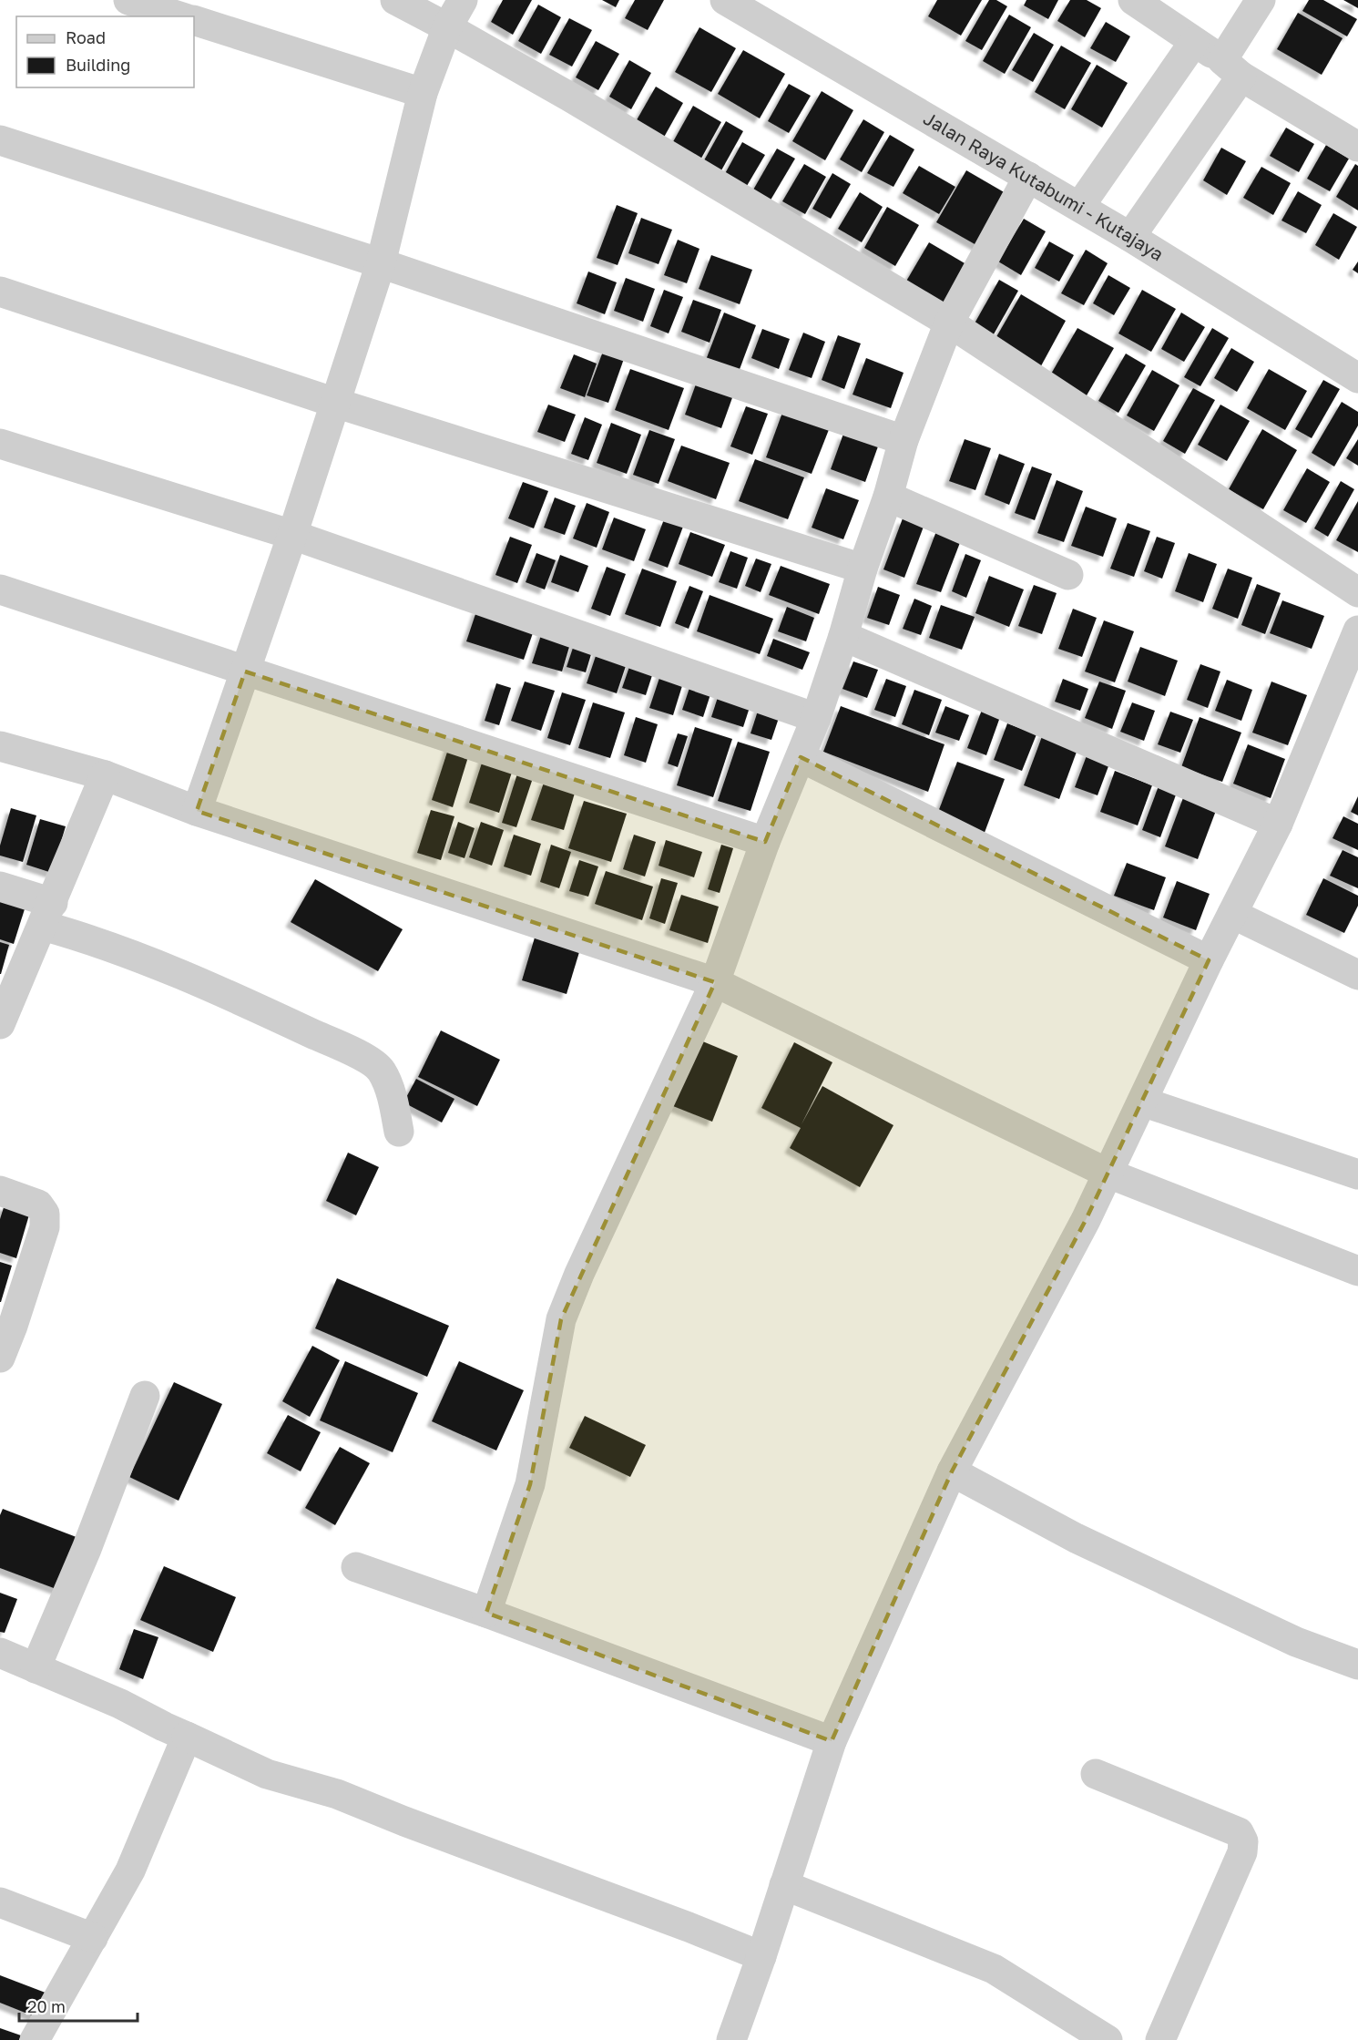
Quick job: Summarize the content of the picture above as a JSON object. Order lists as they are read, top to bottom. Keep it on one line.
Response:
{"streets":{"street":["Jalan Raya Kutabumi - Kutajaya"]},"legend":["Road","Building"],"scale_bar":"20 m"}
